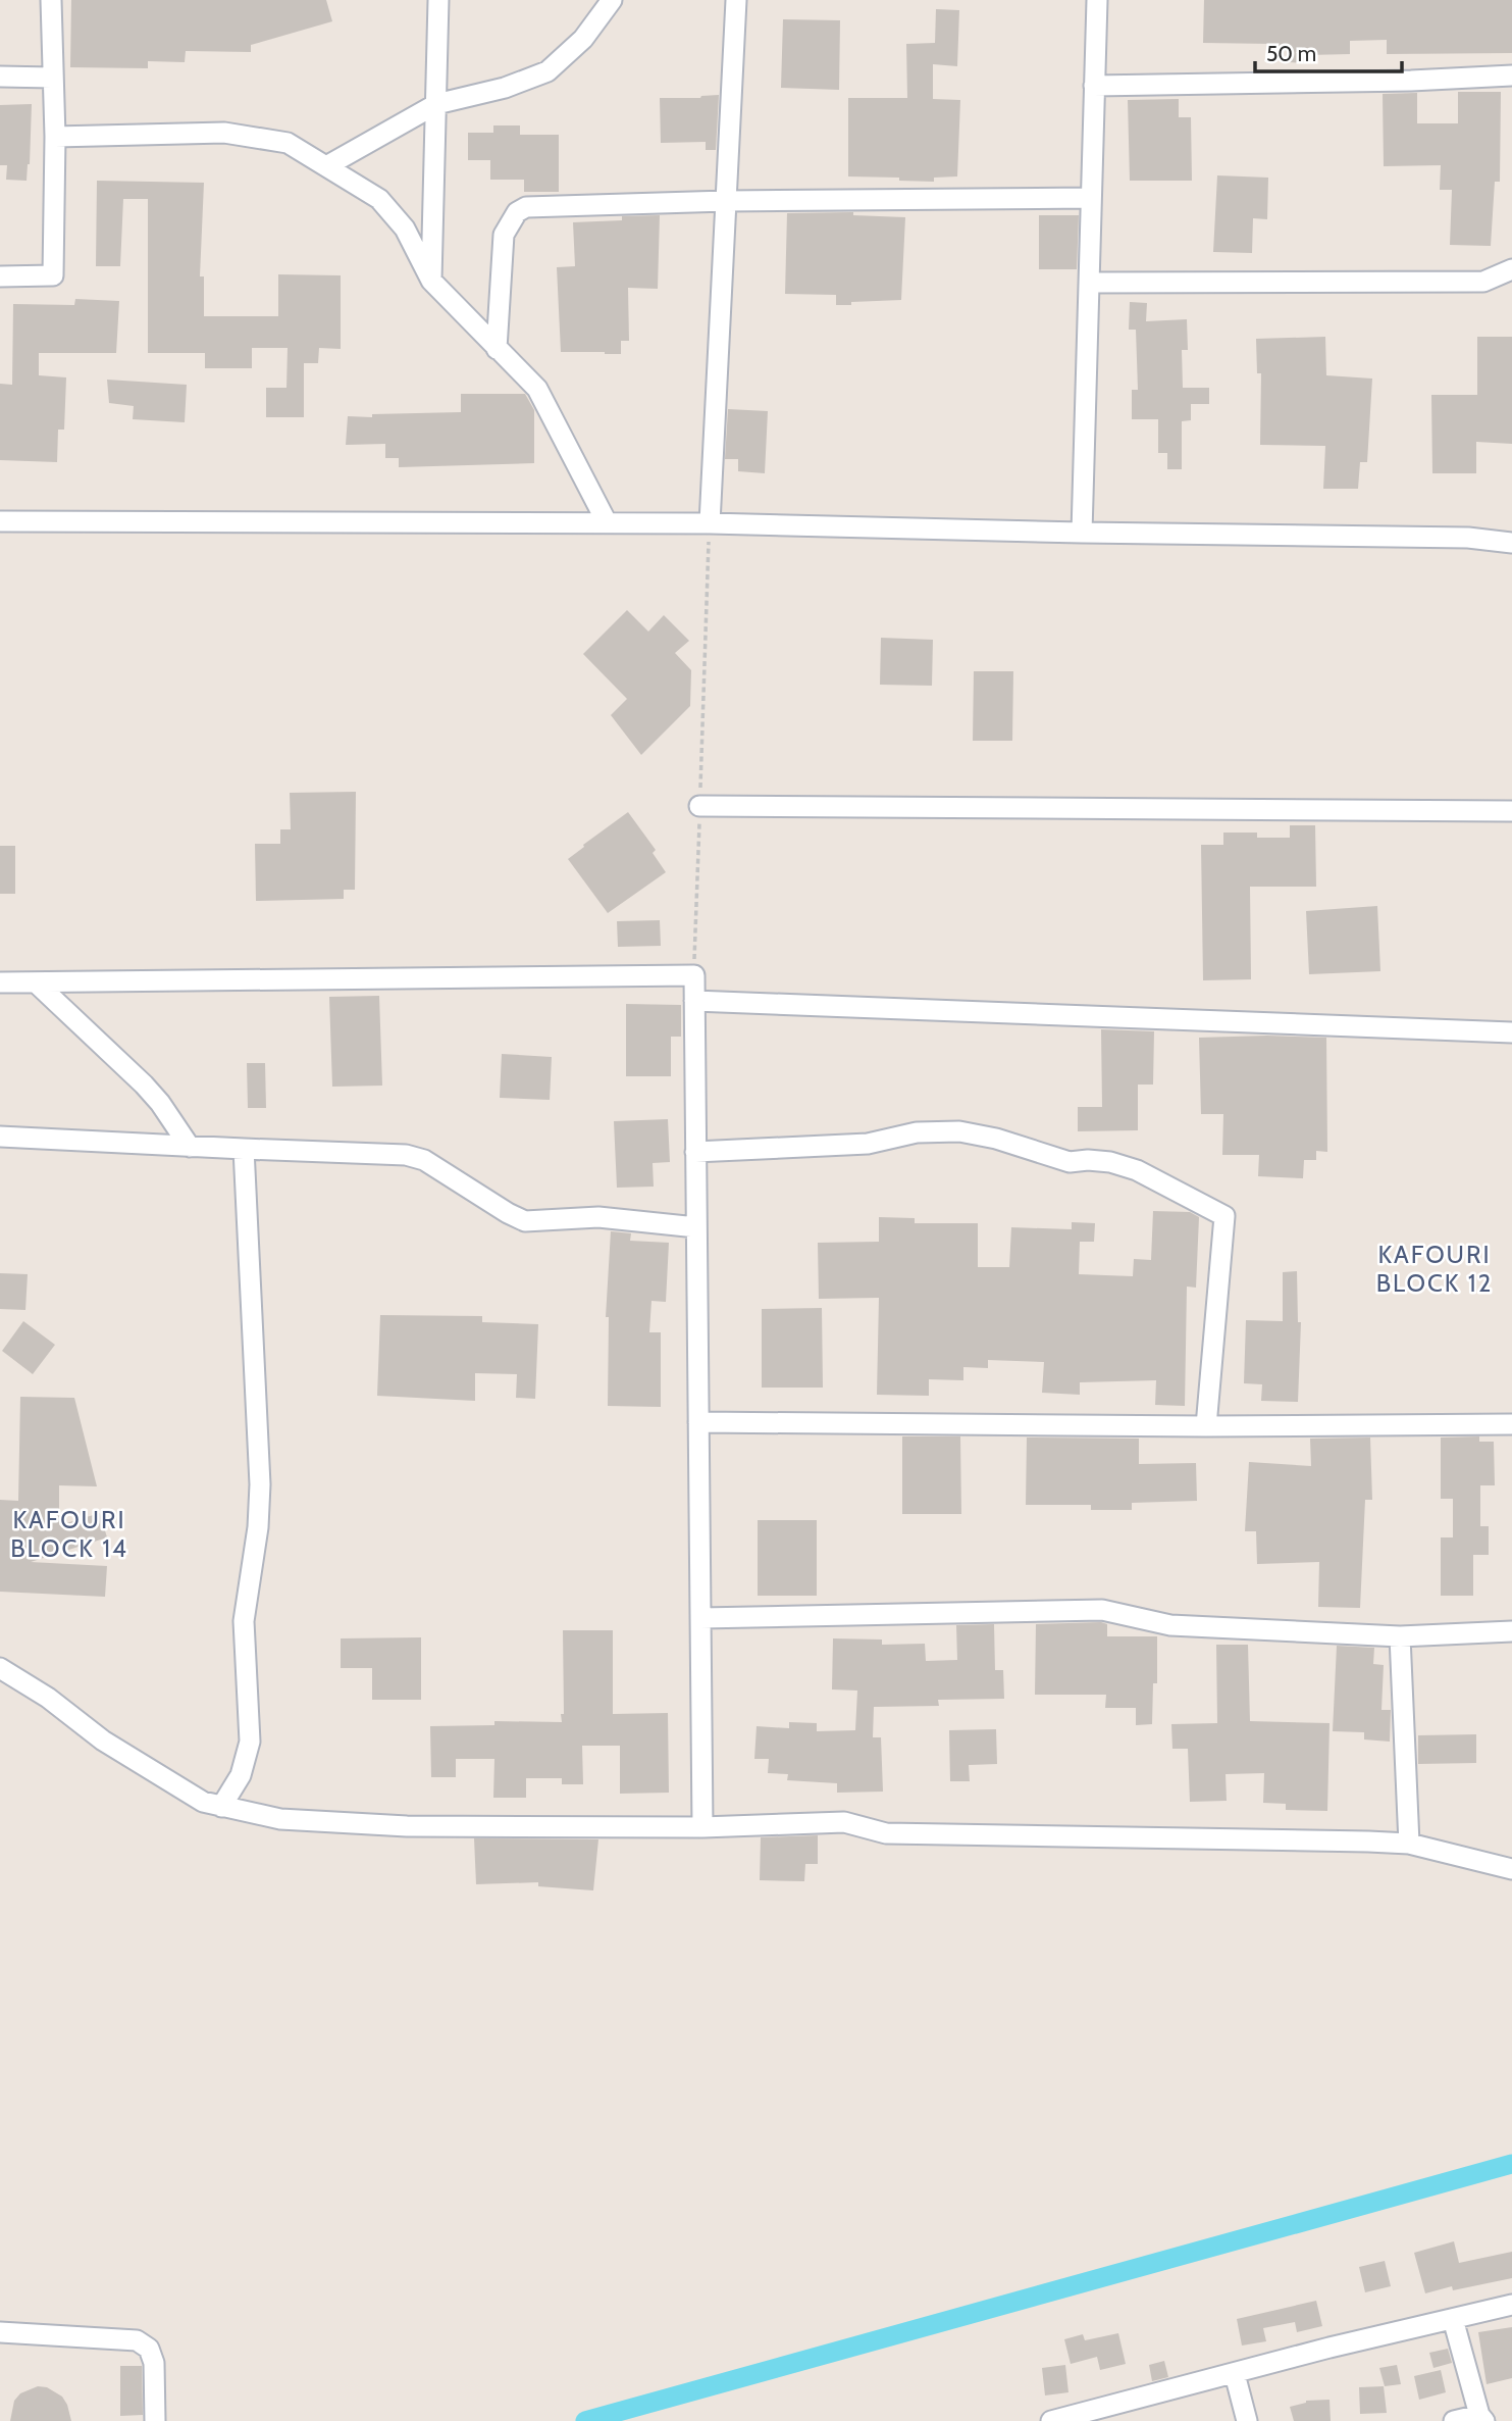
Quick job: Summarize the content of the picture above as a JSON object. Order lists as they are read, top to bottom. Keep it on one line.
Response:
{"districts":["KAFOURI BLOCK 12","KAFOURI BLOCK 14"],"scale_bar":"50 m"}
